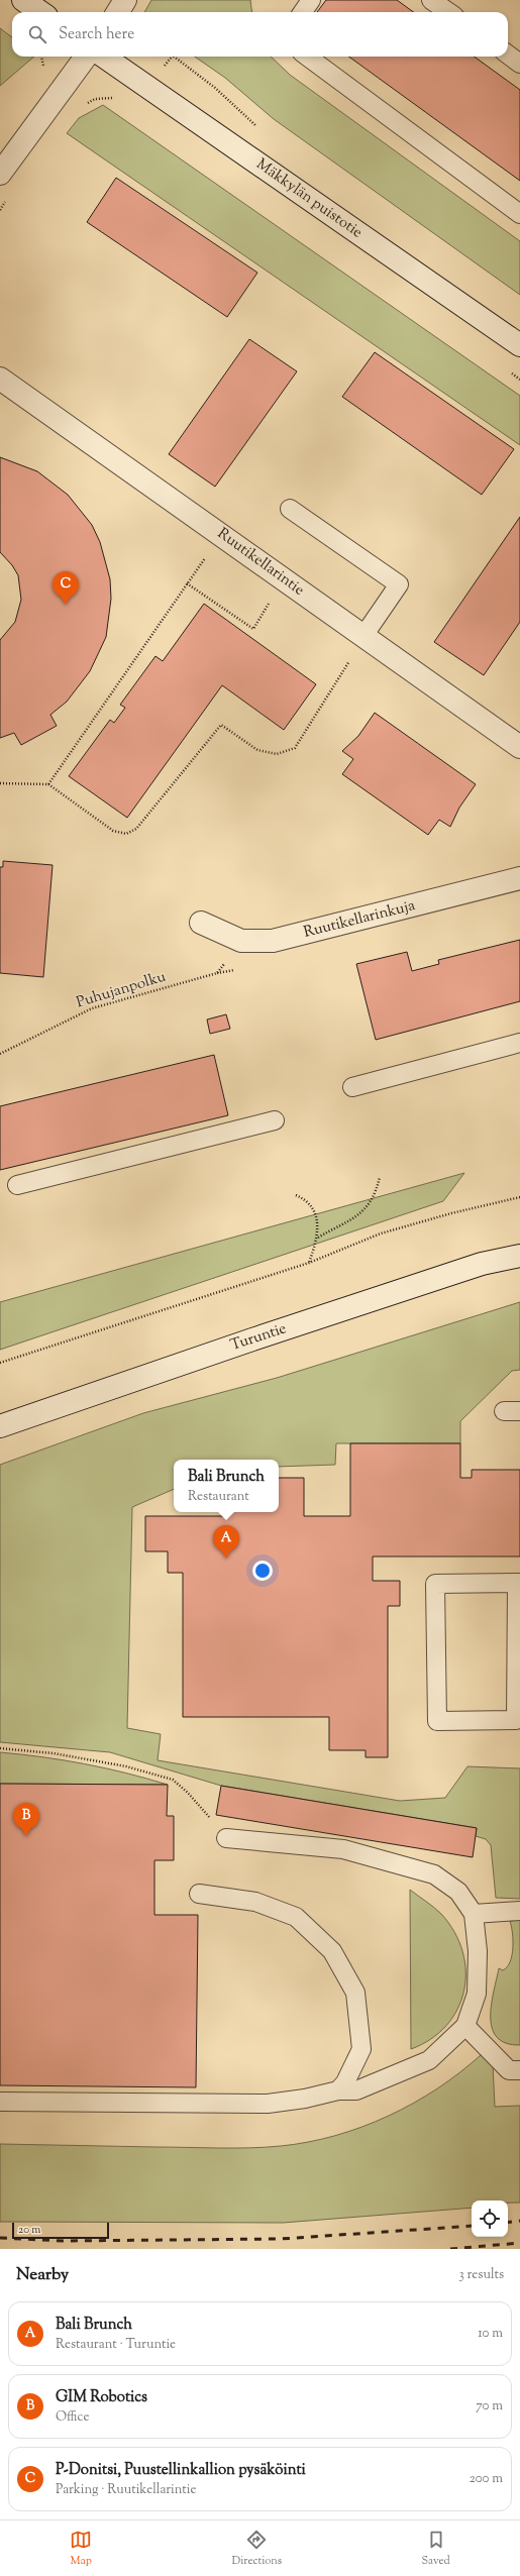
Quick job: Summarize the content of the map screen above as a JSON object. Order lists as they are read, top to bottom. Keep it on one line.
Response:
{"streets":{"street":["Mäkkylän puistotie","Ruutikellarintie","Ruutikellarinkuja","Turuntie"],"path":["Puhujanpolku"]},"crossings":[["Ruutikellarinkuja","Puhujanpolku"]],"scale_bar":"20 m","page":{"search":"Search here","pins":["C","A","B"],"popup":["Bali Brunch","Restaurant"],"scale":"20 m","heading":["Nearby","3 results"],"list":[{"mark":"A","name":"Bali Brunch","note":"Restaurant · Turuntie","value":"10 m"},{"mark":"B","name":"GIM Robotics","note":"Office","value":"70 m"},{"mark":"C","name":"P-Donitsi, Puustellinkallion pysäköinti","note":"Parking · Ruutikellarintie","value":"200 m"}],"nav":["Map","Directions","Saved"]}}
